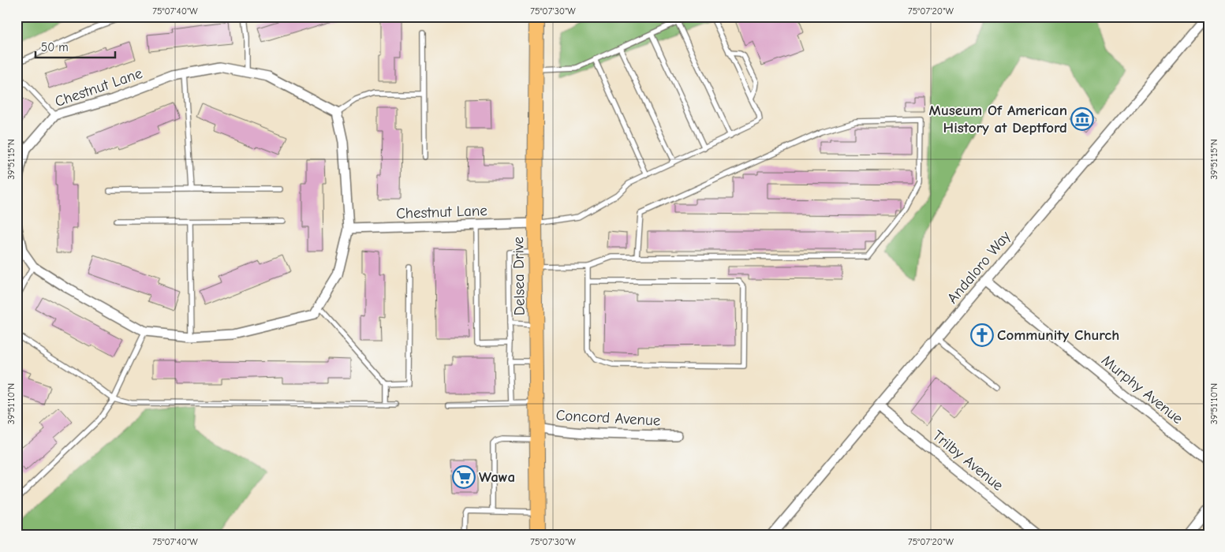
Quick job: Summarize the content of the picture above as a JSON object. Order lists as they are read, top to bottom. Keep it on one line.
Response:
{"streets":{"main road":["Delsea Drive"],"street":["Chestnut Lane","Andaloro Way","Murphy Avenue","Concord Avenue","Trilby Avenue"]},"crossings":[["Chestnut Lane","Delsea Drive"],["Andaloro Way","Murphy Avenue"],["Andaloro Way","Trilby Avenue"],["Delsea Drive","Concord Avenue"]],"places":{"museum":["Museum Of American History at Deptford"],"church":["Community Church"],"supermarket":["Wawa"]},"scale_bar":"50 m","coordinates":["75°07'40\"W","75°07'30\"W","75°07'20\"W","39°51'15\"N","39°51'10\"N"]}
